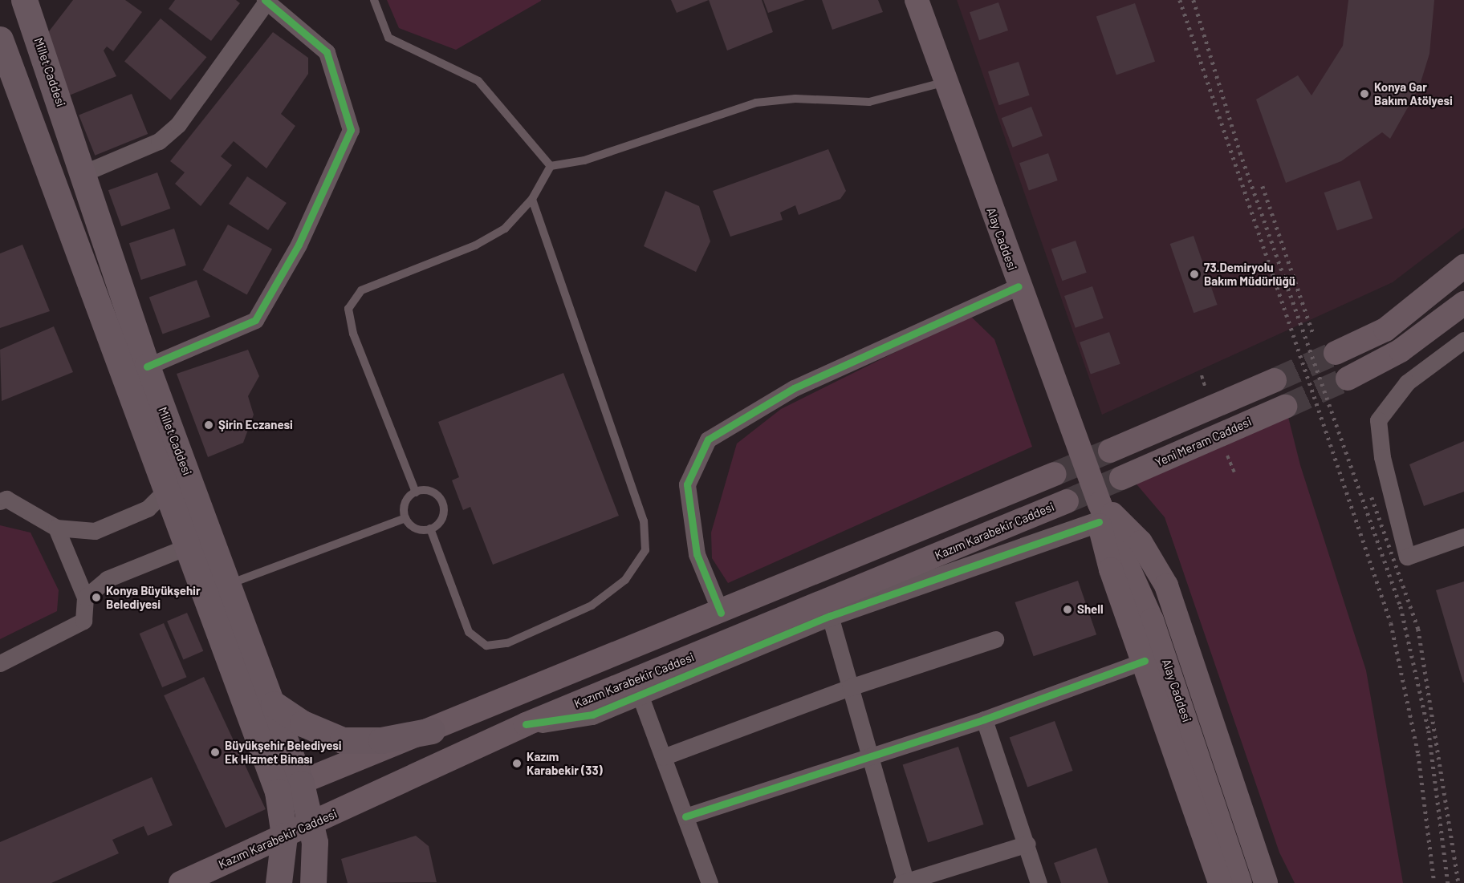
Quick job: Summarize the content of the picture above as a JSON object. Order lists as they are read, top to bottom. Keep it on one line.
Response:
{"streets":{"main road":["Millet Caddesi","Alay Caddesi","Yeni Meram Caddesi","Kazım Karabekir Caddesi"]},"crossings":[["Millet Caddesi","Kazım Karabekir Caddesi"]],"places":["Konya Gar Bakım Atölyesi","73.Demiryolu Bakım Müdürlüğü","Şirin Eczanesi","Konya Büyükşehir Belediyesi","Shell","Büyükşehir Belediyesi Ek Hizmet Binası","Kazım Karabekir (33)"]}
